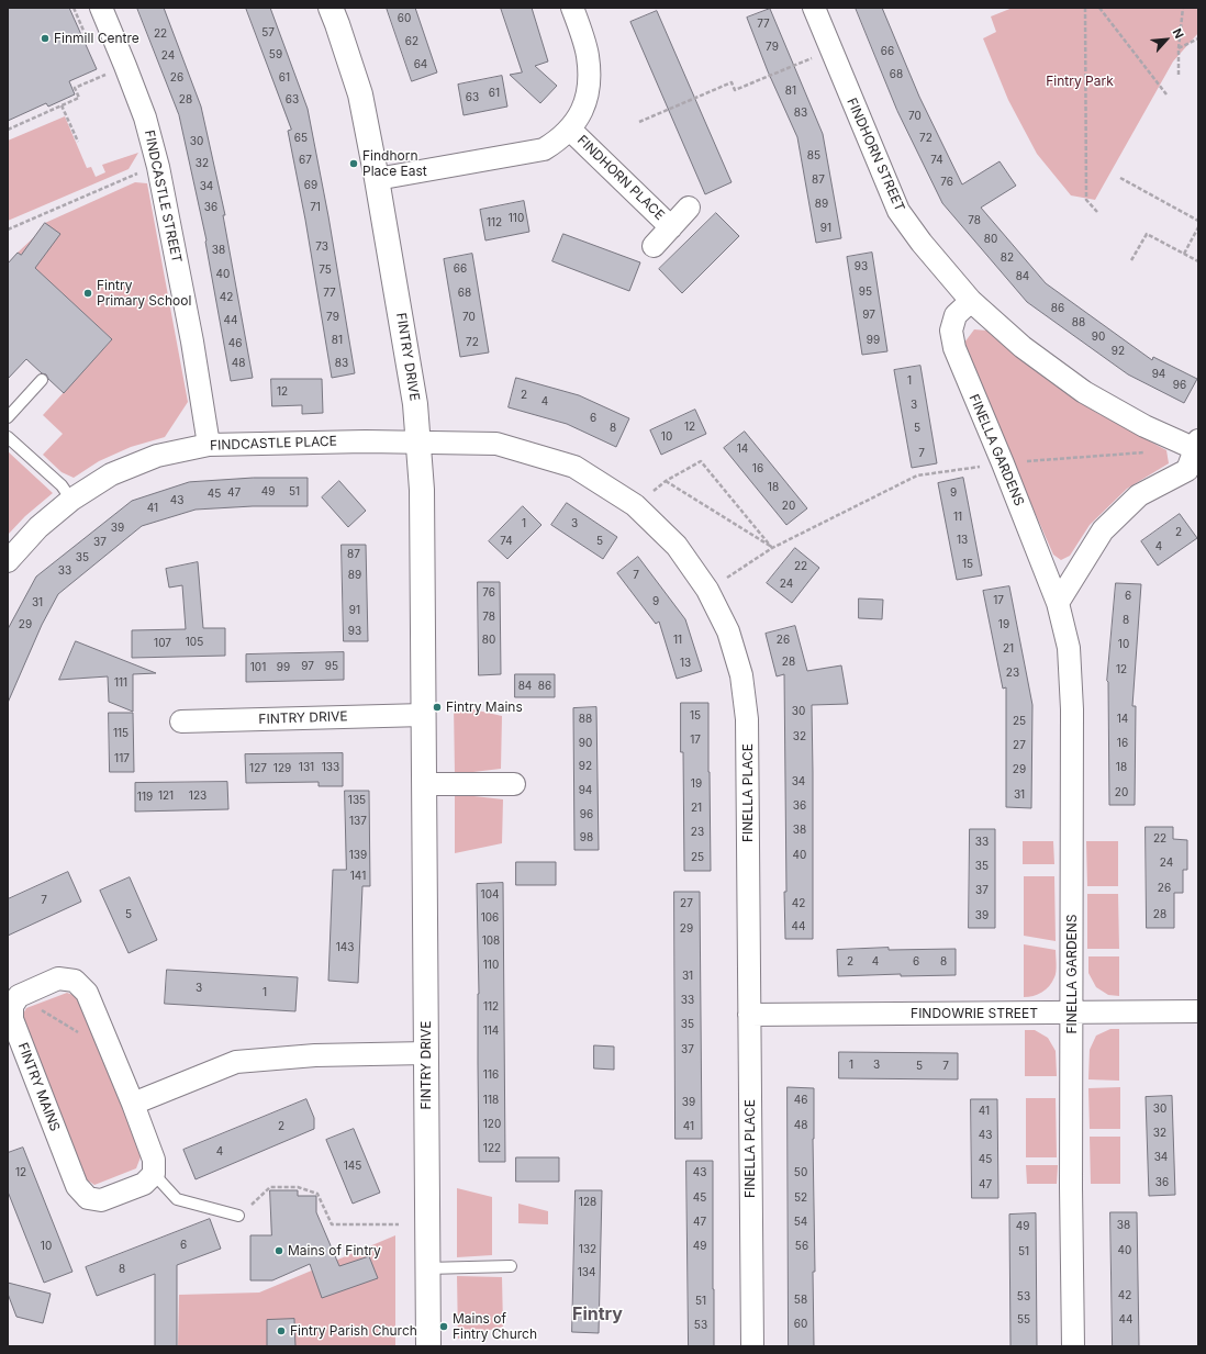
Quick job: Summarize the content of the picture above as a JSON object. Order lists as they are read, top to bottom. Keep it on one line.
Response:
{"streets":{"street":["FINDHORN STREET","FINDHORN PLACE","FINDCASTLE STREET","FINTRY DRIVE","FINDCASTLE PLACE","FINELLA GARDENS","FINELLA PLACE","FINDOWRIE STREET","FINTRY MAINS"]},"crossings":[["FINDHORN STREET","FINELLA GARDENS"],["FINDHORN PLACE","FINTRY DRIVE"],["FINDCASTLE STREET","FINDCASTLE PLACE"],["FINTRY DRIVE","FINDCASTLE PLACE"],["FINTRY DRIVE","FINELLA PLACE"],["FINDCASTLE PLACE","FINELLA PLACE"],["FINELLA GARDENS","FINDOWRIE STREET"],["FINELLA PLACE","FINDOWRIE STREET"]],"districts":["Fintry"],"parks":["Fintry Park"],"places":["Finmill Centre","Findhorn Place East","Fintry Primary School","Fintry Mains","Mains of Fintry","Mains of Fintry Church","Fintry Parish Church"],"house_numbers":["60","77","57","22","62","79","66","59","24","64","68","26","61","81","61","63","28","63","83","70","65","72","30","85","67","74","32","87","76","69","34","89","36","71","110","78","112","91","80","73","38","82","93","66","75","40","84","95","77","68","42","86","97","79","70","44","88","90","81","99","72","46","92","48","83","94","1","96","12","2","4","3","6","12","8","5","10","14","7","16","18","49","51","47","9","45","43","20","41","11","1","3","39","2","13","74","5","37","4","87","35","15","22","33","89","7","24","76","6","17","9","31","91","78","8","29","19","93","80","11","26","105","107","10","21","28","13","97","95","101","99","12","23","111","84","86","30","15","88","14","25","115","32","17","90","16","27","117","92","131","133","18","127","129","29","34","19","94","20","31","121","123","119","135","36","21","96","137","38","23","98","22","33","139","40","25","24","35","141","26","37","104","7","27","42","5","28","39","106","44","29","108","143","2","4","6","8","110","31","3","1","33","112","35","114","37","1","3","5","7","116","118","46","39","30","41","120","48","2","41","32","43","122","4","34","45","145","12","43","50","36","47","45","52","128","47","54","38","49","6","10","49","56","132","40","51","8","134","42","53","58","51","55","44","60","53"],"north":"top right"}
